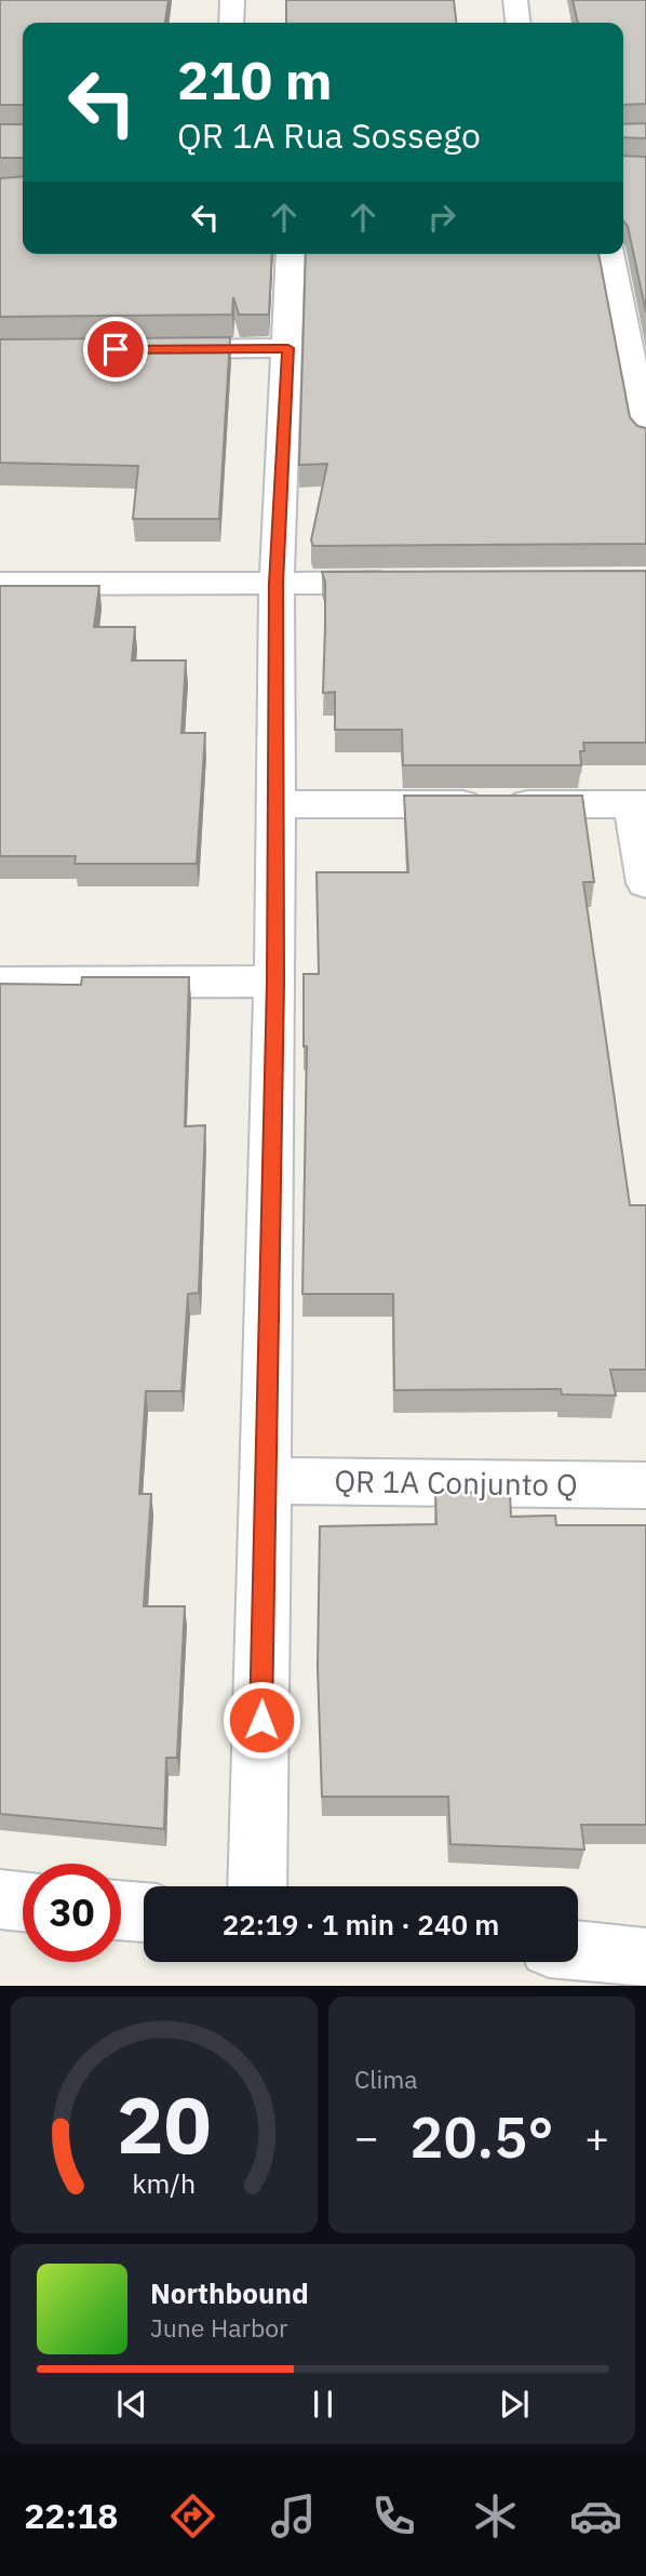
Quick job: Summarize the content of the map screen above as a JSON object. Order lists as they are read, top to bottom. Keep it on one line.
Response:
{"streets":{"street":["QR 1A Conjunto Q"]},"page":{"turn":["210 m","QR 1A Rua Sossego"],"limit":"30","trip":"22:19 · 1 min · 240 m","tile":"Clima","heat":["−","20.5°","+"],"song":["Northbound","June Harbor"],"tabs":"22:18","gauge":["20","km/h"]}}
